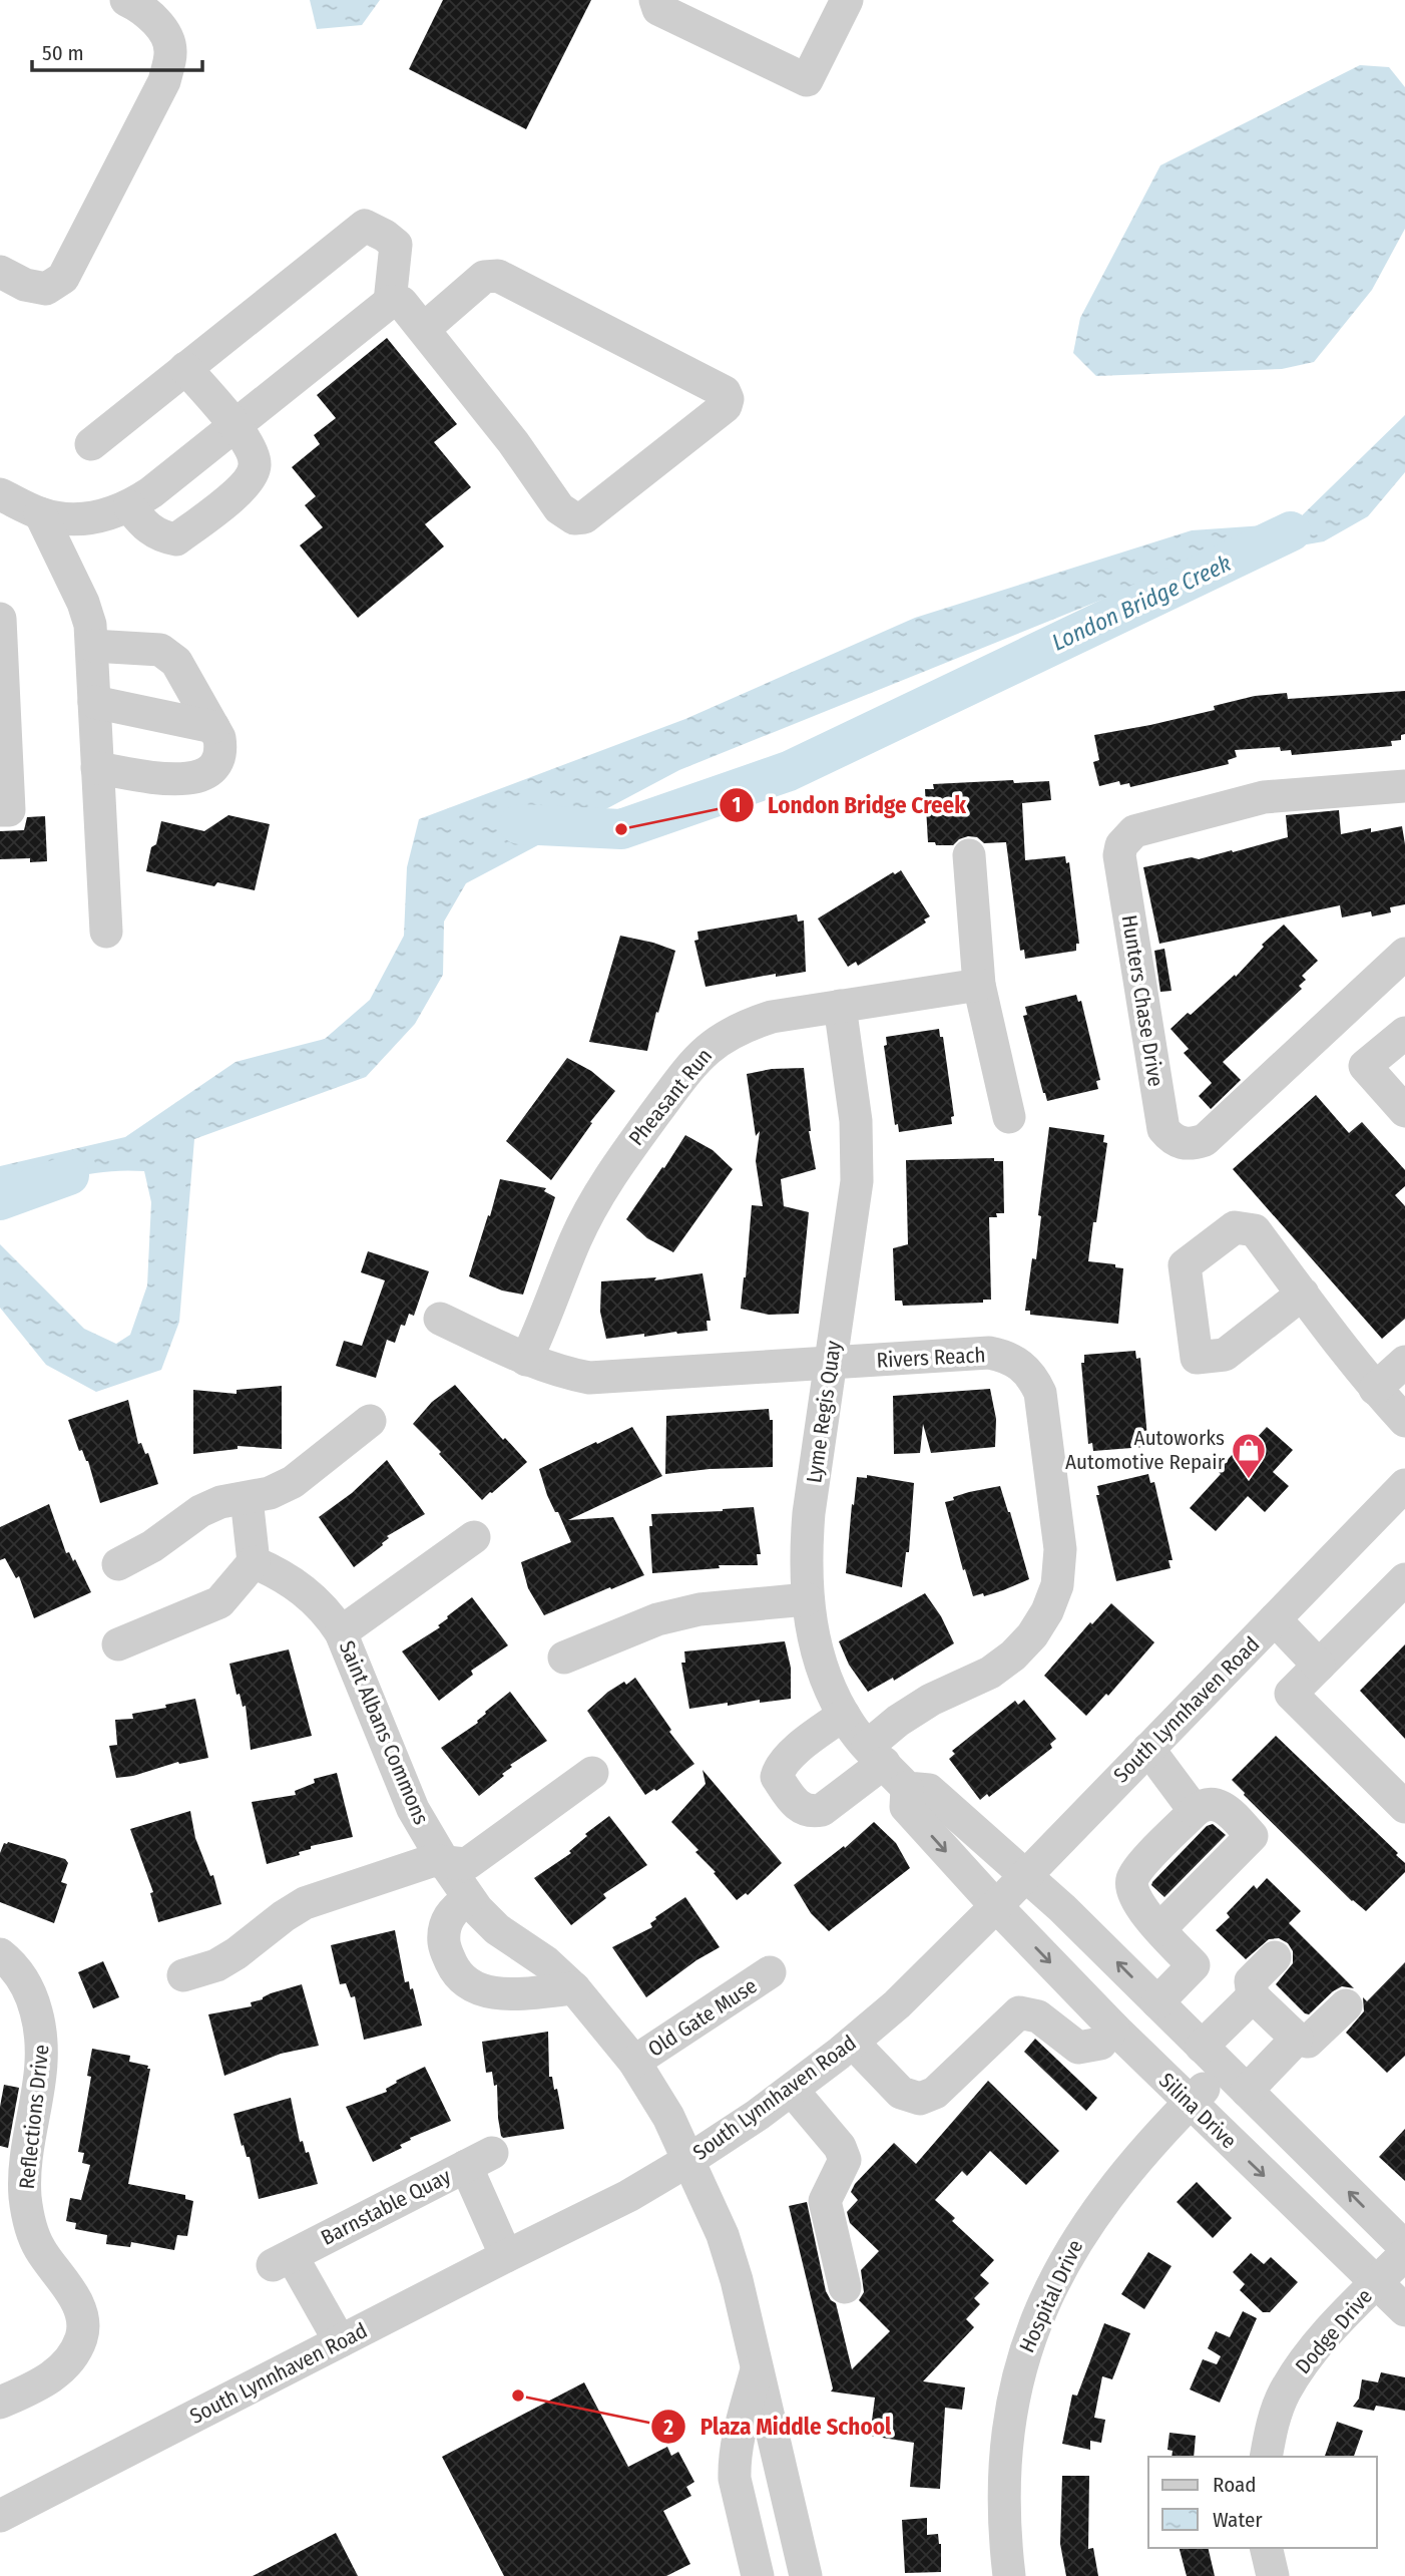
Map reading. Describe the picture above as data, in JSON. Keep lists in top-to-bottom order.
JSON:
{
  "streets": {
    "street": [
      "Hunters Chase Drive",
      "Pheasant Run",
      "Rivers Reach",
      "Lyme Regis Quay",
      "South Lynnhaven Road",
      "Saint Albans Commons",
      "Old Gate Muse",
      "Silina Drive",
      "Reflections Drive",
      "Barnstable Quay",
      "Hospital Drive",
      "Dodge Drive"
    ]
  },
  "crossings": [
    ["Pheasant Run", "Rivers Reach"],
    ["Pheasant Run", "Lyme Regis Quay"],
    ["Rivers Reach", "Lyme Regis Quay"],
    ["Lyme Regis Quay", "South Lynnhaven Road"],
    ["Lyme Regis Quay", "Silina Drive"],
    ["South Lynnhaven Road", "Saint Albans Commons"],
    ["South Lynnhaven Road", "Silina Drive"],
    ["South Lynnhaven Road", "Barnstable Quay"],
    ["Saint Albans Commons", "Old Gate Muse"],
    ["Silina Drive", "Hospital Drive"],
    ["Silina Drive", "Dodge Drive"]
  ],
  "water": ["London Bridge Creek"],
  "places": {
    "other": ["London Bridge Creek", "Plaza Middle School"],
    "shop": ["Autoworks Automotive Repair"]
  },
  "legend": ["Road", "Water"],
  "scale_bar": "50 m"
}
